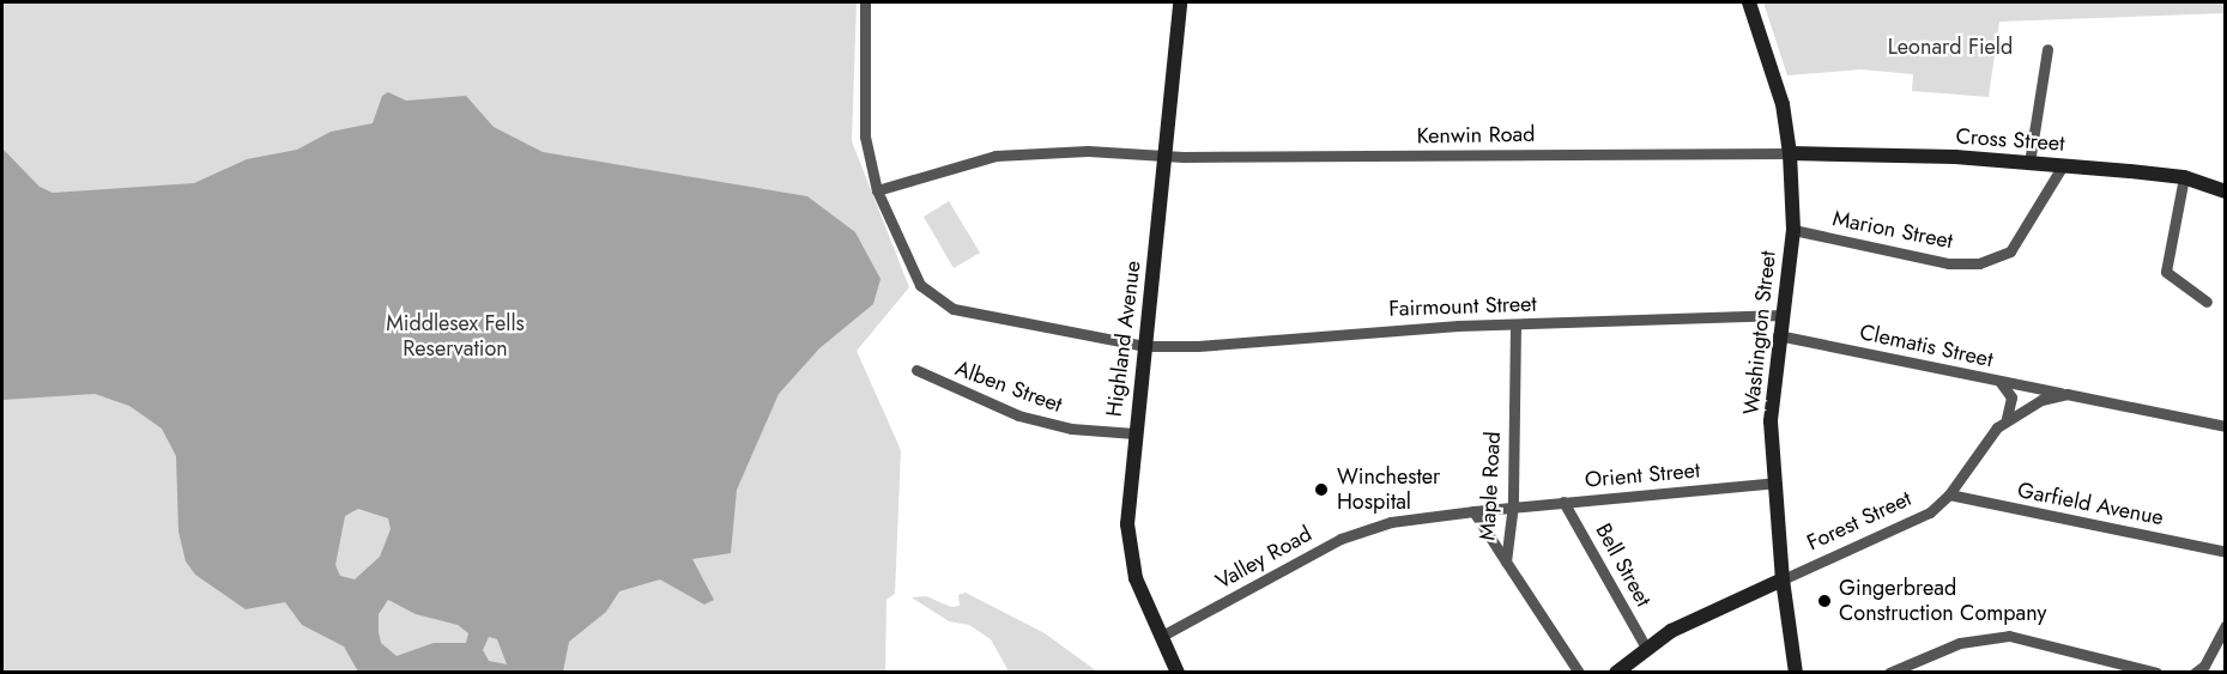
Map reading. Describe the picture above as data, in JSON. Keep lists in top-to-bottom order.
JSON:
{
  "streets": {
    "main road": [
      "Cross Street",
      "Washington Street",
      "Highland Avenue",
      "Forest Street"
    ],
    "street": [
      "Kenwin Road",
      "Marion Street",
      "Fairmount Street",
      "Clematis Street",
      "Alben Street",
      "Orient Street",
      "Maple Road",
      "Garfield Avenue",
      "Valley Road",
      "Bell Street"
    ]
  },
  "crossings": [
    ["Kenwin Road", "Cross Street"],
    ["Kenwin Road", "Fairmount Street"],
    ["Kenwin Road", "Washington Street"],
    ["Kenwin Road", "Highland Avenue"],
    ["Cross Street", "Marion Street"],
    ["Cross Street", "Washington Street"],
    ["Marion Street", "Washington Street"],
    ["Fairmount Street", "Washington Street"],
    ["Fairmount Street", "Highland Avenue"],
    ["Fairmount Street", "Maple Road"],
    ["Washington Street", "Clematis Street"],
    ["Washington Street", "Orient Street"],
    ["Washington Street", "Forest Street"],
    ["Highland Avenue", "Alben Street"],
    ["Highland Avenue", "Valley Road"],
    ["Clematis Street", "Forest Street"],
    ["Orient Street", "Maple Road"],
    ["Orient Street", "Valley Road"],
    ["Orient Street", "Bell Street"],
    ["Maple Road", "Valley Road"],
    ["Garfield Avenue", "Forest Street"],
    ["Forest Street", "Bell Street"]
  ],
  "parks": ["Leonard Field", "Middlesex Fells Reservation"],
  "places": ["Winchester Hospital", "Gingerbread Construction Company"]
}
